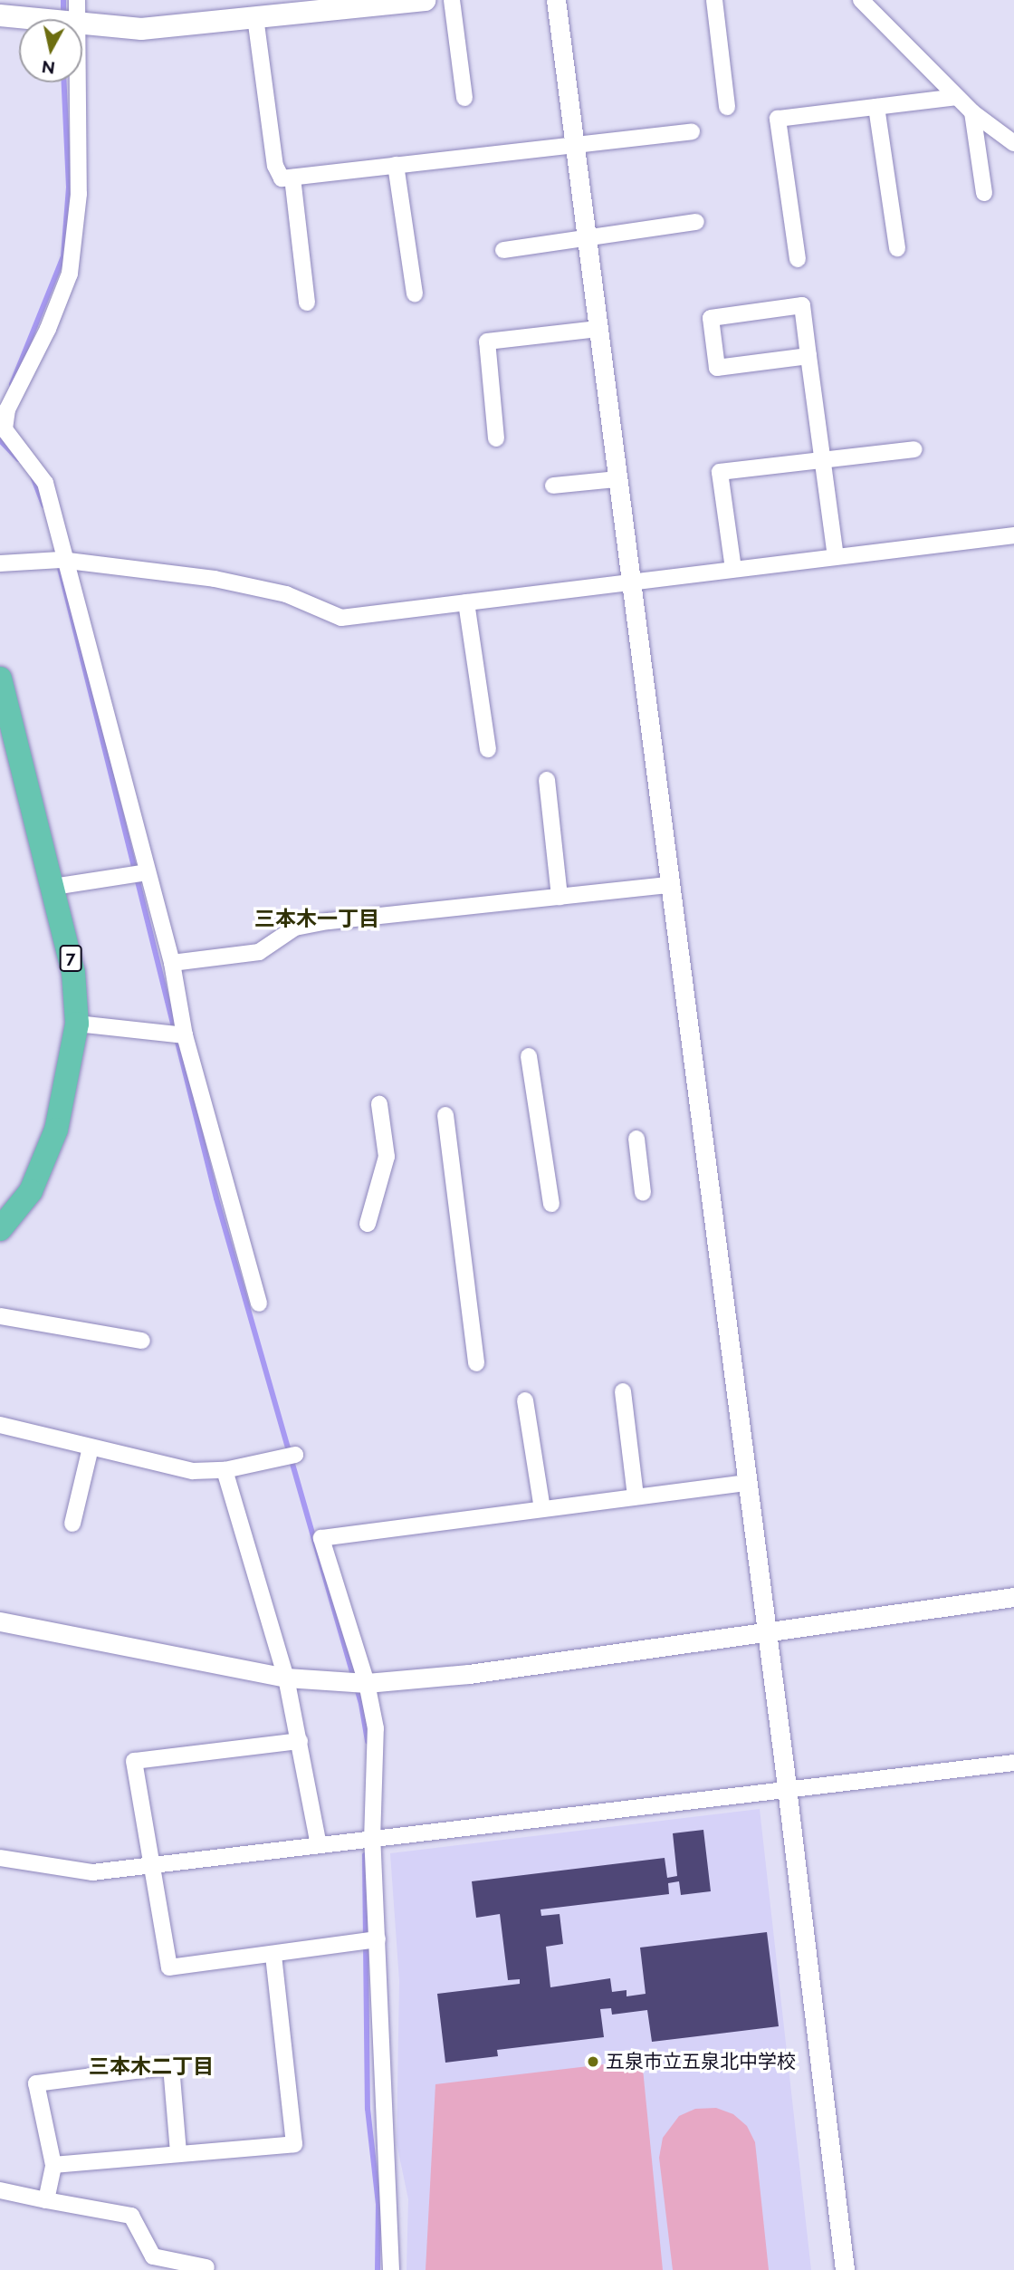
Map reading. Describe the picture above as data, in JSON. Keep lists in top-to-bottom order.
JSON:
{
  "streets": {
    "main road": ["7"]
  },
  "districts": ["三本木一丁目", "三本木二丁目"],
  "places": ["五泉市立五泉北中学校"],
  "north": "bottom"
}
